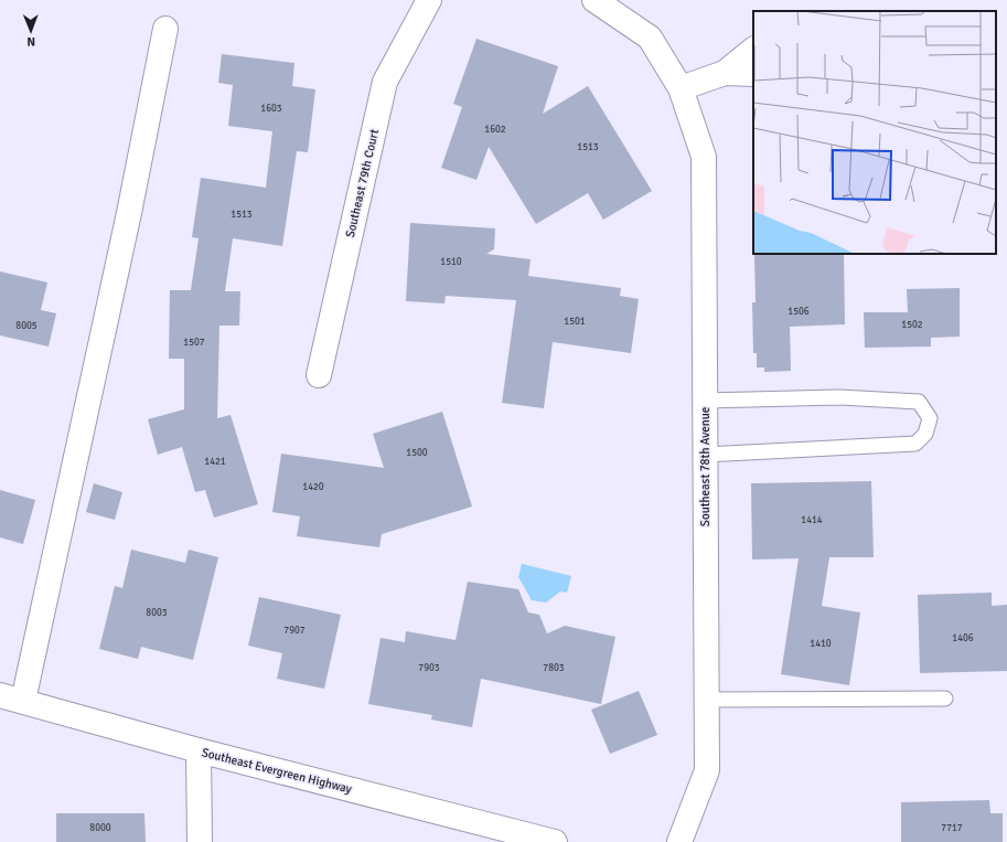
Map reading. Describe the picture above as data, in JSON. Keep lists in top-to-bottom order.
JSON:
{
  "streets": {
    "street": ["Southeast 79th Court", "Southeast 78th Avenue", "Southeast Evergreen Highway"]
  },
  "house_numbers": [
    "1603",
    "1602",
    "1513",
    "1513",
    "1510",
    "1506",
    "1501",
    "1502",
    "8005",
    "1507",
    "1500",
    "1421",
    "1420",
    "1414",
    "8003",
    "7907",
    "1406",
    "1410",
    "7903",
    "7803",
    "8000",
    "7717"
  ],
  "north": "bottom"
}
